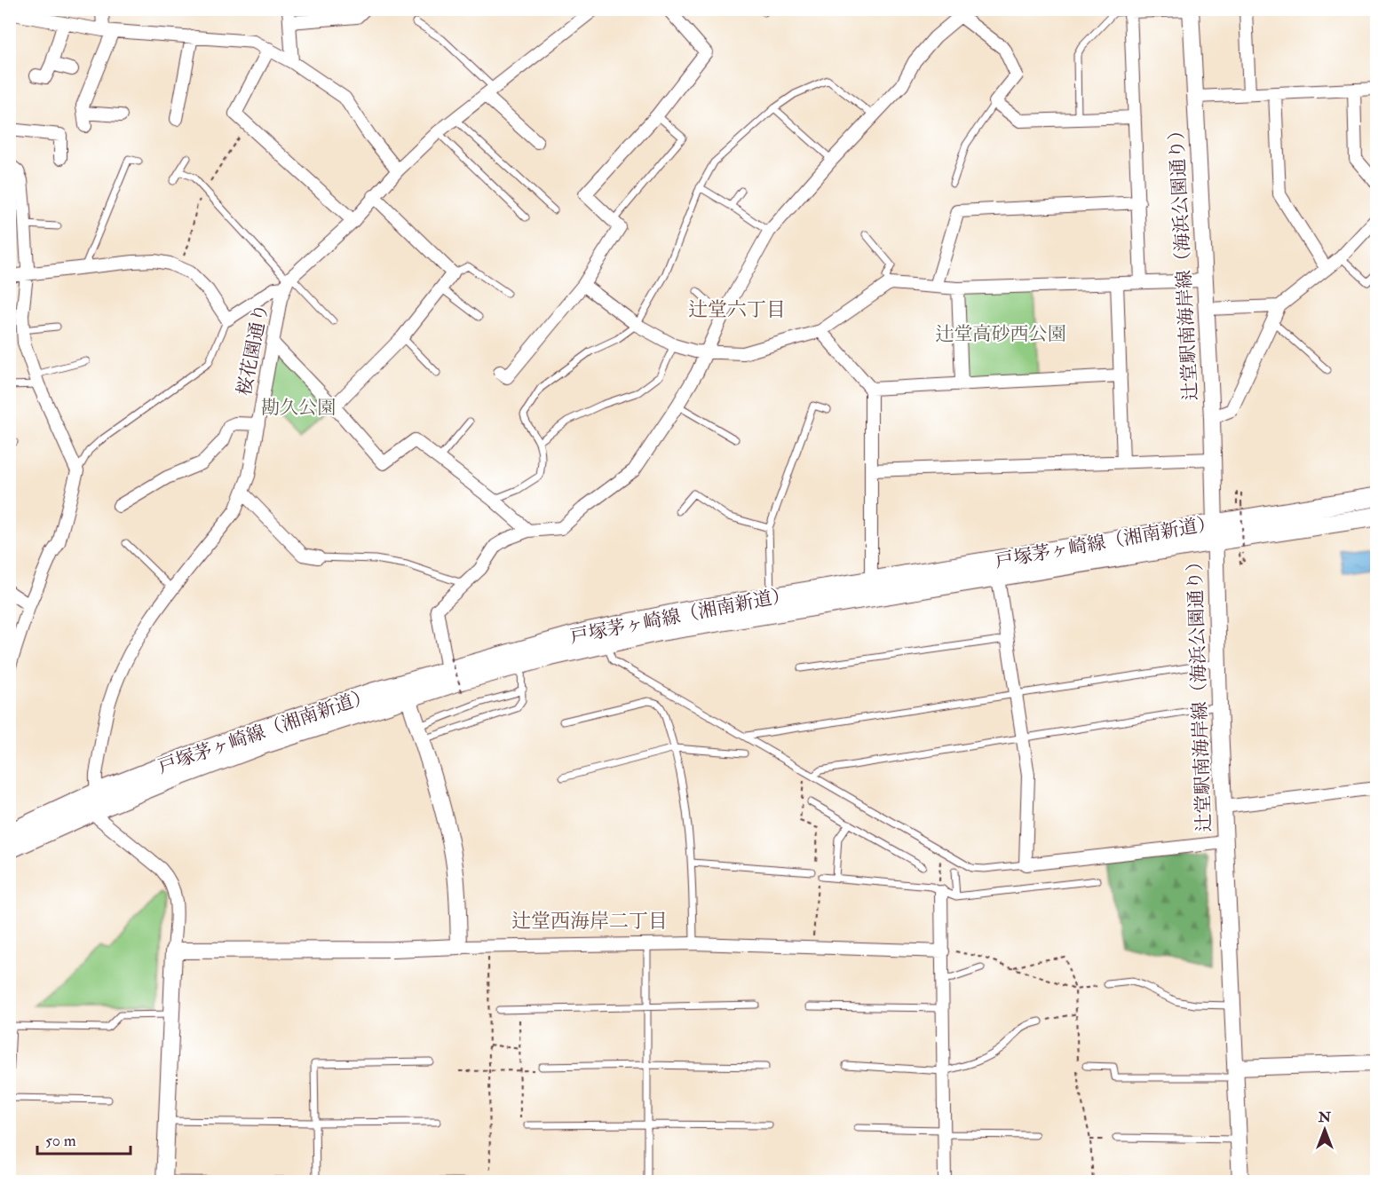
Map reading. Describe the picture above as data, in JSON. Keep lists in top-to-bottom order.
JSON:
{
  "streets": {
    "main road": ["戸塚茅ヶ崎線（湘南新道）"],
    "street": ["辻堂駅南海岸線（海浜公園通り）", "桜花園通り"]
  },
  "crossings": [
    ["辻堂駅南海岸線（海浜公園通り）", "戸塚茅ヶ崎線（湘南新道）"],
    ["桜花園通り", "戸塚茅ヶ崎線（湘南新道）"]
  ],
  "districts": ["辻堂六丁目", "辻堂西海岸二丁目"],
  "parks": ["辻堂高砂西公園", "勘久公園"],
  "scale_bar": "50 m",
  "north": "top"
}
